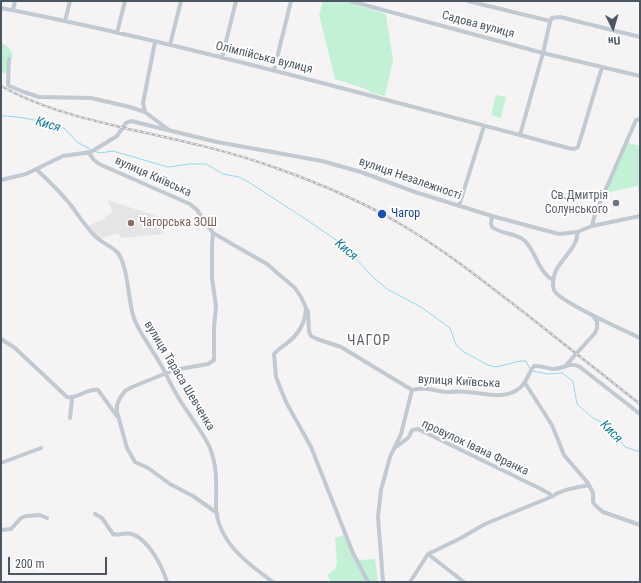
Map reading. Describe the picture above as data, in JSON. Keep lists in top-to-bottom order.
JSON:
{
  "streets": {
    "street": [
      "Садова вулиця",
      "Олімпійська вулиця",
      "вулиця Київська",
      "вулиця Незалежності",
      "вулиця Тараса Шевченка",
      "провулок Івана Франка"
    ]
  },
  "crossings": [
    ["Садова вулиця", "Олімпійська вулиця"],
    ["вулиця Київська", "вулиця Незалежності"]
  ],
  "districts": ["ЧАГОР"],
  "water": ["Кися"],
  "places": ["Св.Дмитрія Солунського", "Чагор", "Чагорська ЗОШ"],
  "scale_bar": "200 m",
  "north": "bottom"
}
